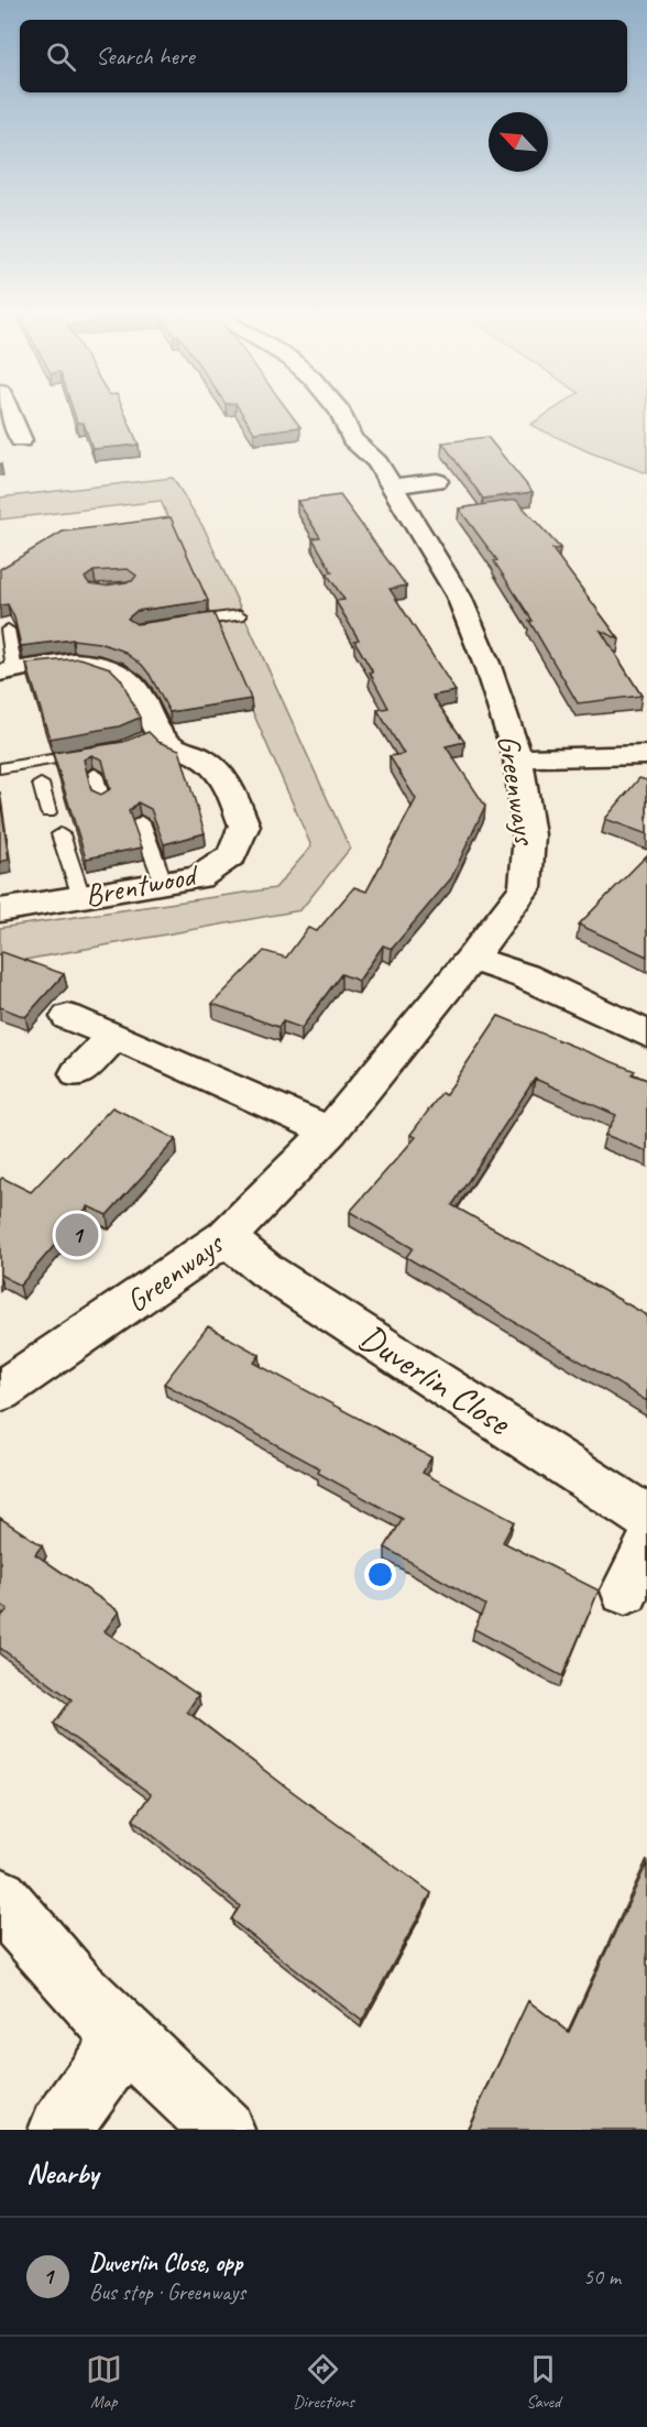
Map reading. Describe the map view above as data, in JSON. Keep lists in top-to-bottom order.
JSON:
{
  "streets": {
    "street": ["Greenways", "Brentwood", "Duverlin Close"]
  },
  "crossings": [
    ["Greenways", "Duverlin Close"]
  ],
  "north": "top left",
  "page": {
    "search": "Search here",
    "pins": "1",
    "heading": "Nearby",
    "list": [
      {
        "mark": "1",
        "name": "Duverlin Close, opp",
        "note": "Bus stop · Greenways",
        "value": "50 m"
      }
    ],
    "nav": ["Map", "Directions", "Saved"]
  }
}
